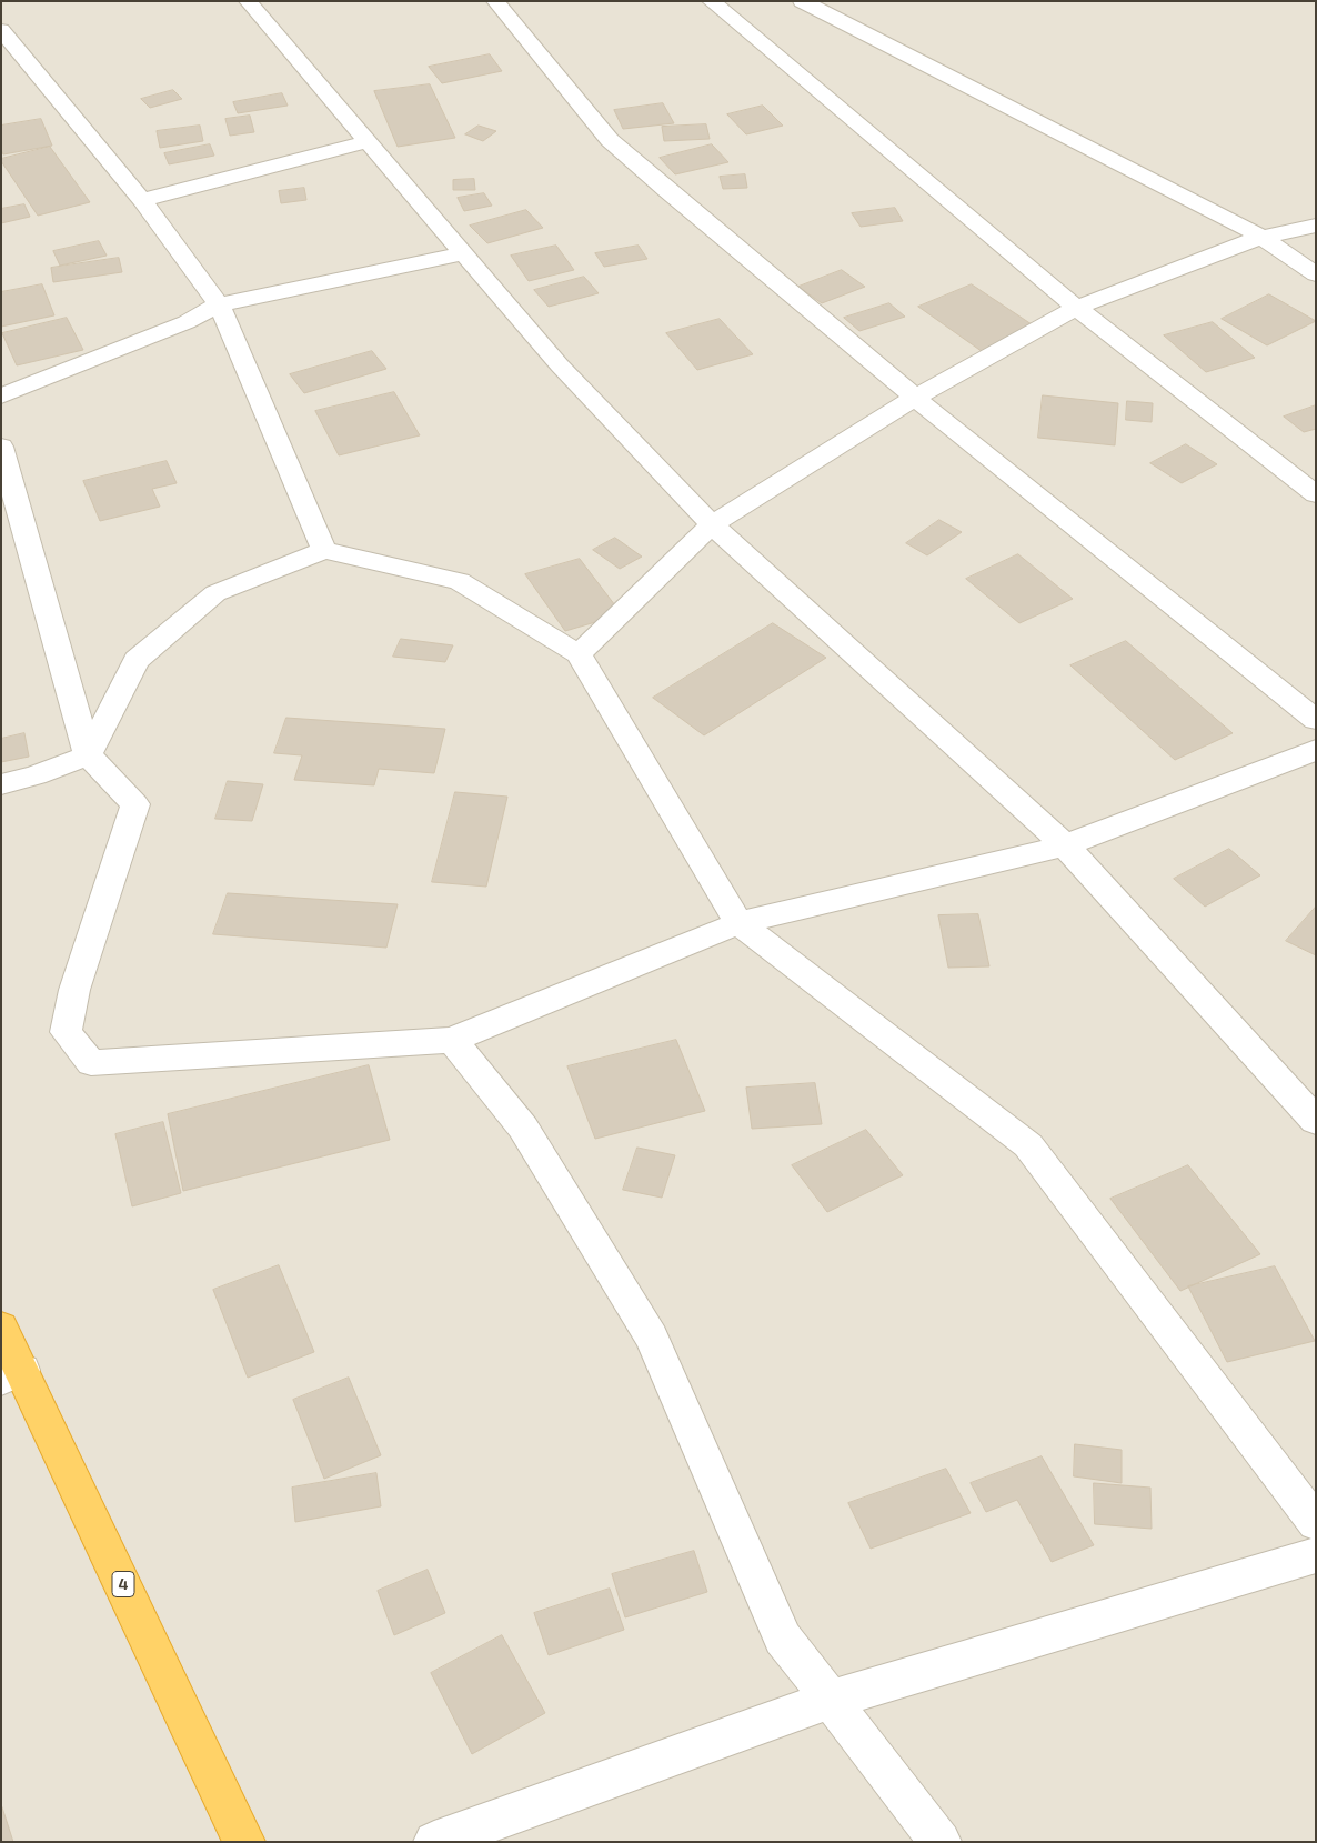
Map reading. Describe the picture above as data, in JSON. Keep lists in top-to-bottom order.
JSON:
{
  "streets": {
    "highway": ["4"]
  }
}
